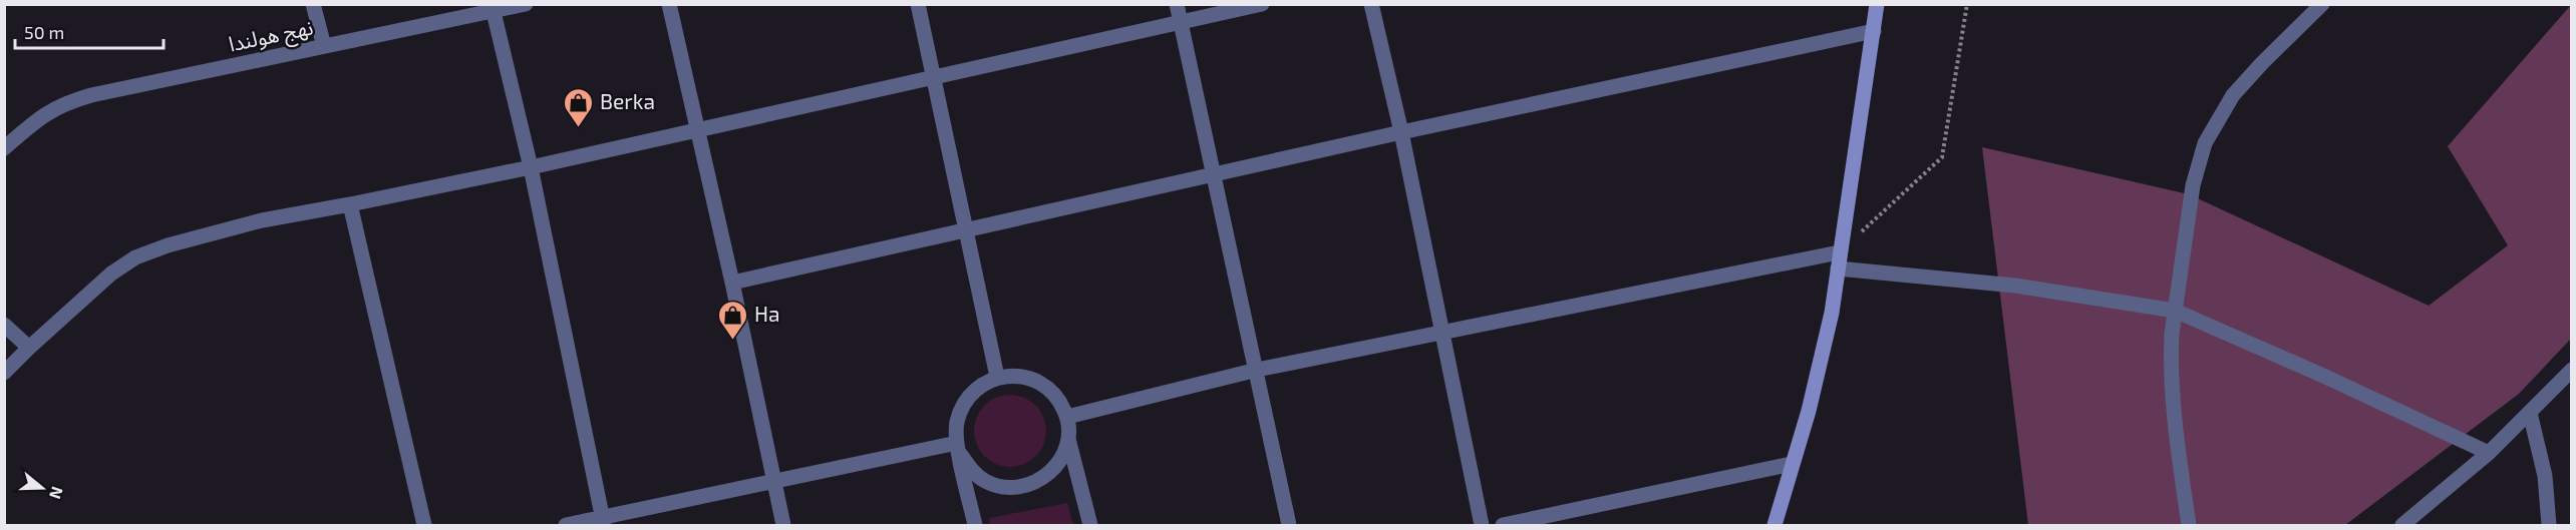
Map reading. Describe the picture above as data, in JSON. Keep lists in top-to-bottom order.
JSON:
{
  "streets": {
    "street": ["نهج هولندا"]
  },
  "places": {
    "shop": ["Berka", "Ha"]
  },
  "scale_bar": "50 m",
  "north": "right"
}
